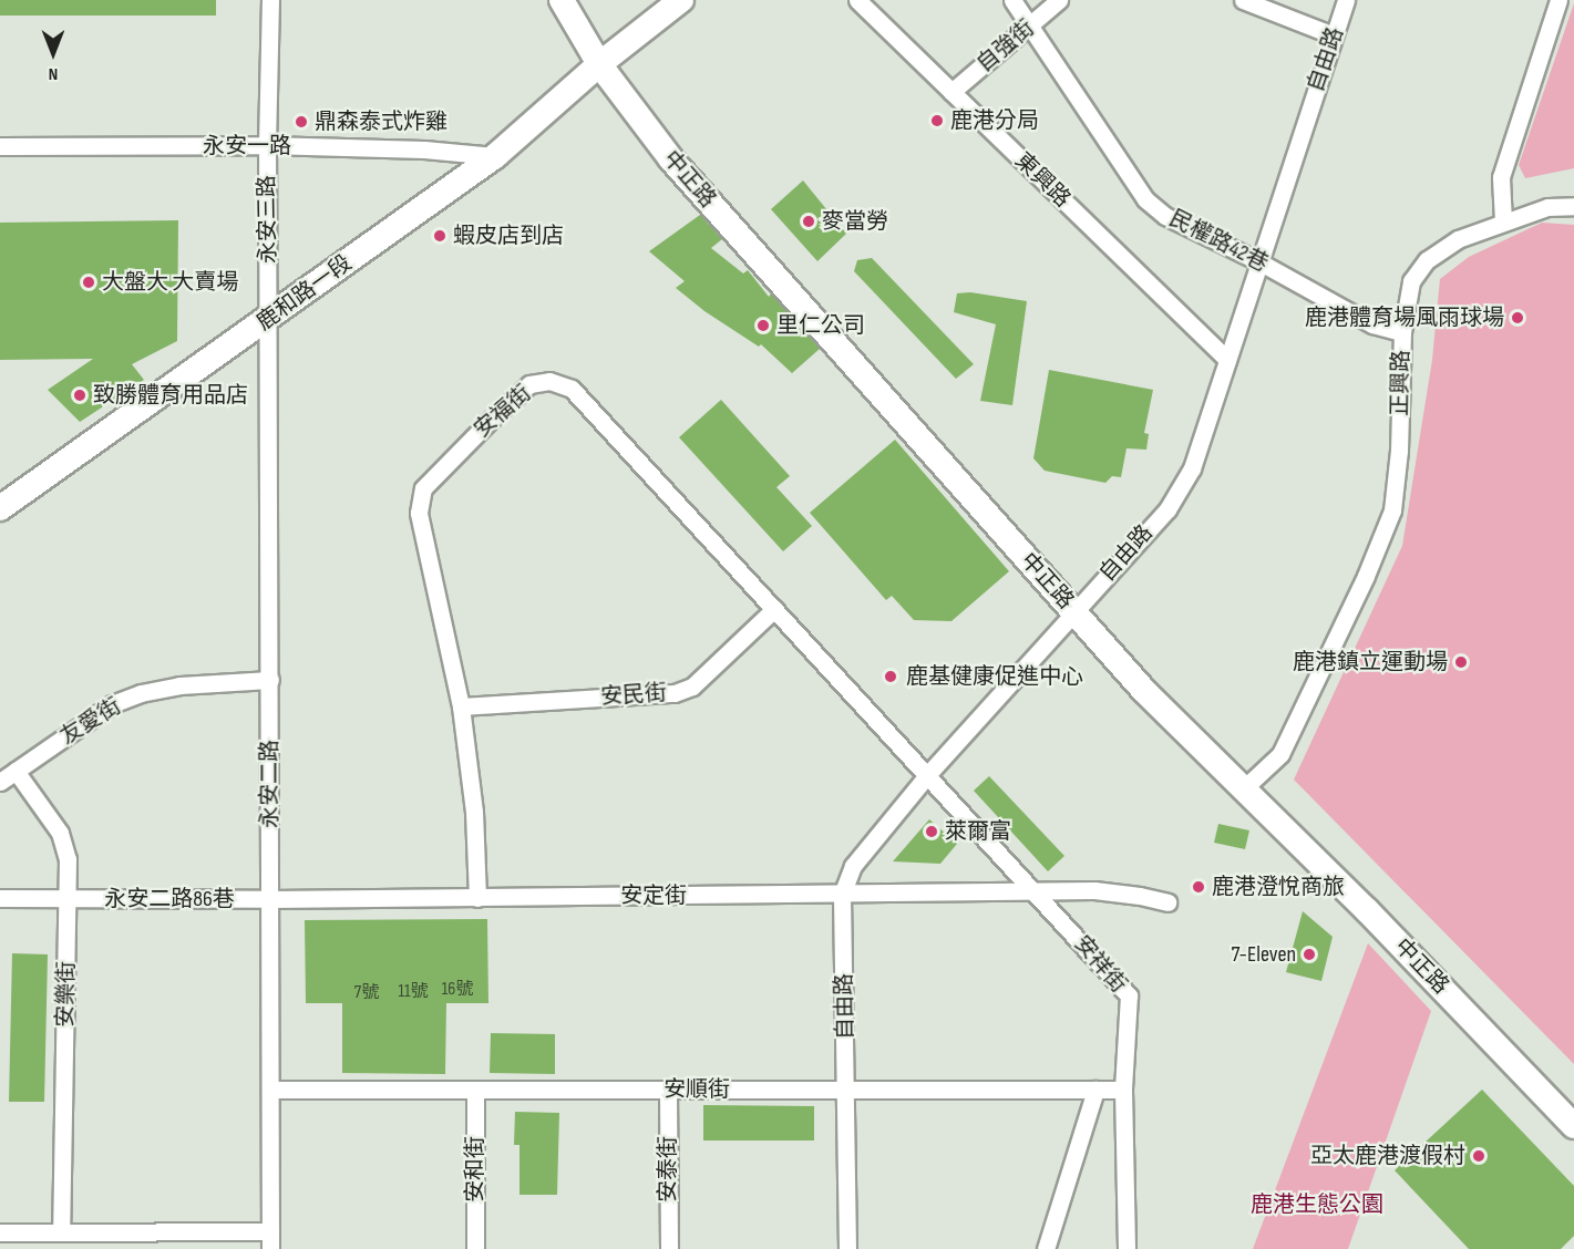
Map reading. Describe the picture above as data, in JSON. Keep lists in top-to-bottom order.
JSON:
{
  "streets": {
    "main road": ["中正路", "鹿和路一段"],
    "street": [
      "自強街",
      "自由路",
      "永安一路",
      "東興路",
      "永安三路",
      "民權路42巷",
      "正興路",
      "安福街",
      "安民街",
      "友愛街",
      "永安二路",
      "安定街",
      "永安二路86巷",
      "安祥街",
      "安樂街",
      "安順街",
      "安和街",
      "安泰街"
    ]
  },
  "crossings": [
    ["自強街", "東興路"],
    ["自強街", "民權路42巷"],
    ["自由路", "中正路"],
    ["自由路", "東興路"],
    ["自由路", "民權路42巷"],
    ["自由路", "安福街"],
    ["自由路", "安定街"],
    ["自由路", "安祥街"],
    ["自由路", "安順街"],
    ["永安一路", "永安三路"],
    ["永安一路", "鹿和路一段"],
    ["中正路", "鹿和路一段"],
    ["中正路", "正興路"],
    ["永安三路", "鹿和路一段"],
    ["永安三路", "永安二路"],
    ["民權路42巷", "正興路"],
    ["鹿和路一段", "永安二路"],
    ["安福街", "安民街"],
    ["安福街", "安定街"],
    ["安福街", "安祥街"],
    ["友愛街", "永安二路"],
    ["友愛街", "安樂街"],
    ["永安二路", "安定街"],
    ["永安二路", "永安二路86巷"],
    ["永安二路", "安順街"],
    ["安定街", "永安二路86巷"],
    ["安定街", "安祥街"],
    ["永安二路86巷", "安樂街"],
    ["安祥街", "安順街"],
    ["安順街", "安和街"],
    ["安順街", "安泰街"]
  ],
  "parks": ["鹿港生態公園"],
  "places": [
    "鹿港分局",
    "鼎森泰式炸雞",
    "麥當勞",
    "蝦皮店到店",
    "大盤大 大賣場",
    "鹿港體育場風雨球場",
    "里仁公司",
    "致勝體育用品店",
    "鹿港鎮立運動場",
    "鹿基健康促進中心",
    "萊爾富",
    "鹿港澄悅商旅",
    "7-Eleven",
    "亞太鹿港渡假村"
  ],
  "house_numbers": ["16號", "11號", "7號"],
  "north": "bottom"
}
